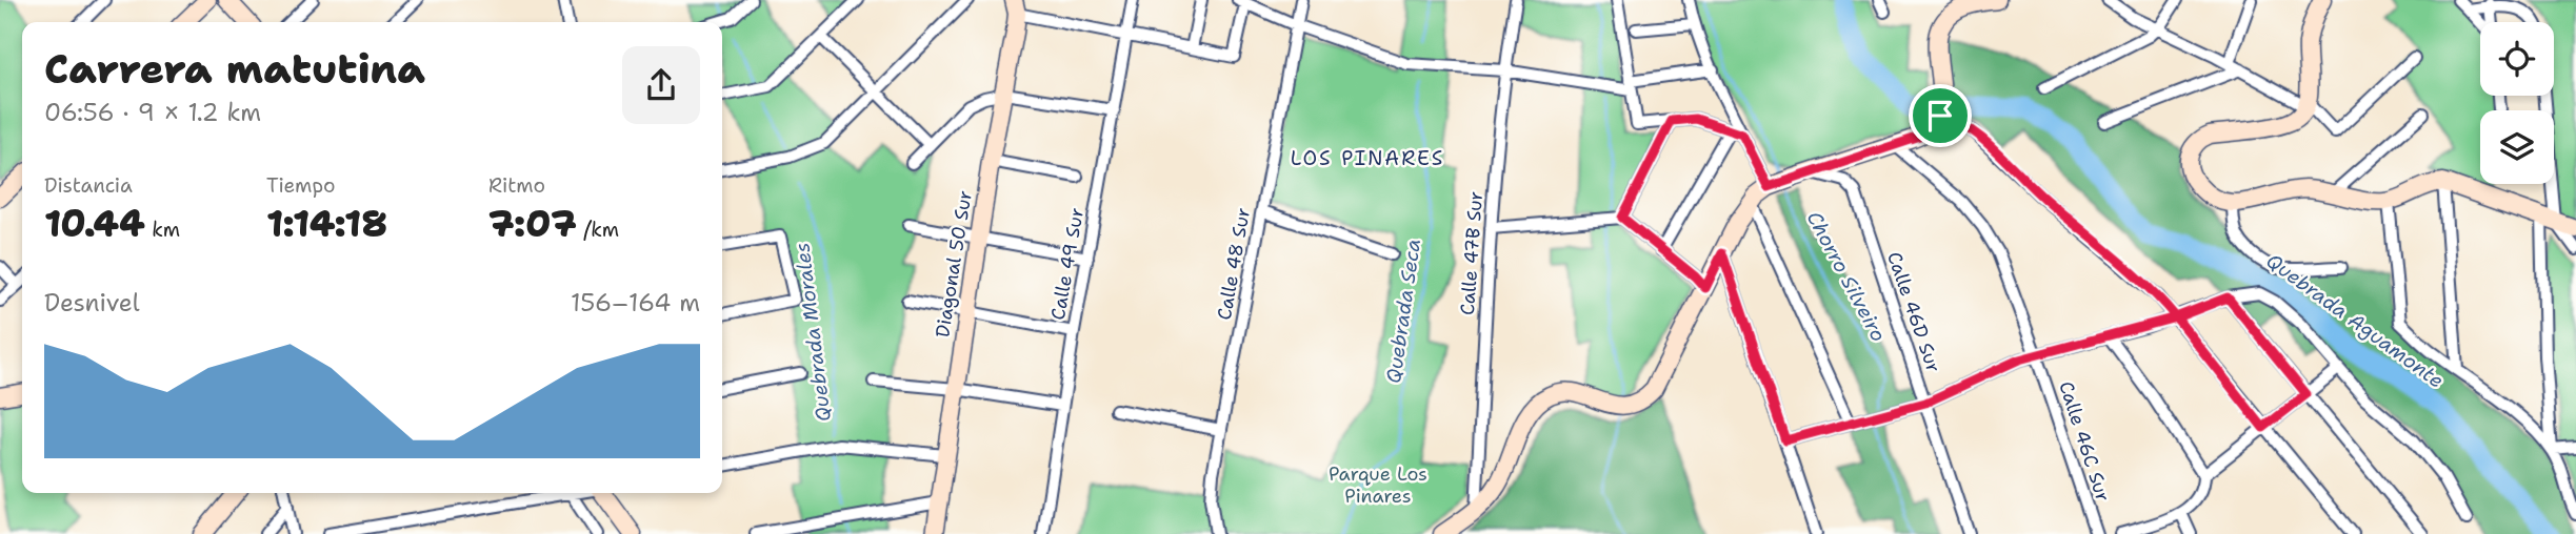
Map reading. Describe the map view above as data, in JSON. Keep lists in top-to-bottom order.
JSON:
{
  "streets": {
    "street": [
      "Calle 47B Sur",
      "Diagonal 50 Sur",
      "Calle 49 Sur",
      "Calle 48 Sur",
      "Calle 46D Sur",
      "Calle 46C Sur"
    ]
  },
  "districts": ["LOS PINARES"],
  "water": [
    "Chorro Silveiro",
    "Quebrada Seca",
    "Quebrada Aguamonte",
    "Quebrada Morales"
  ],
  "parks": ["Parque Los Pinares"],
  "page": {
    "heading": ["Carrera matutina", "06:56 · 9 × 1.2 km"],
    "stats": [
      ["Distancia", "10.44 km"],
      ["Tiempo", "1:14:18"],
      ["Ritmo", "7:07 /km"]
    ],
    "chart": ["Desnivel", "156–164 m"]
  }
}
